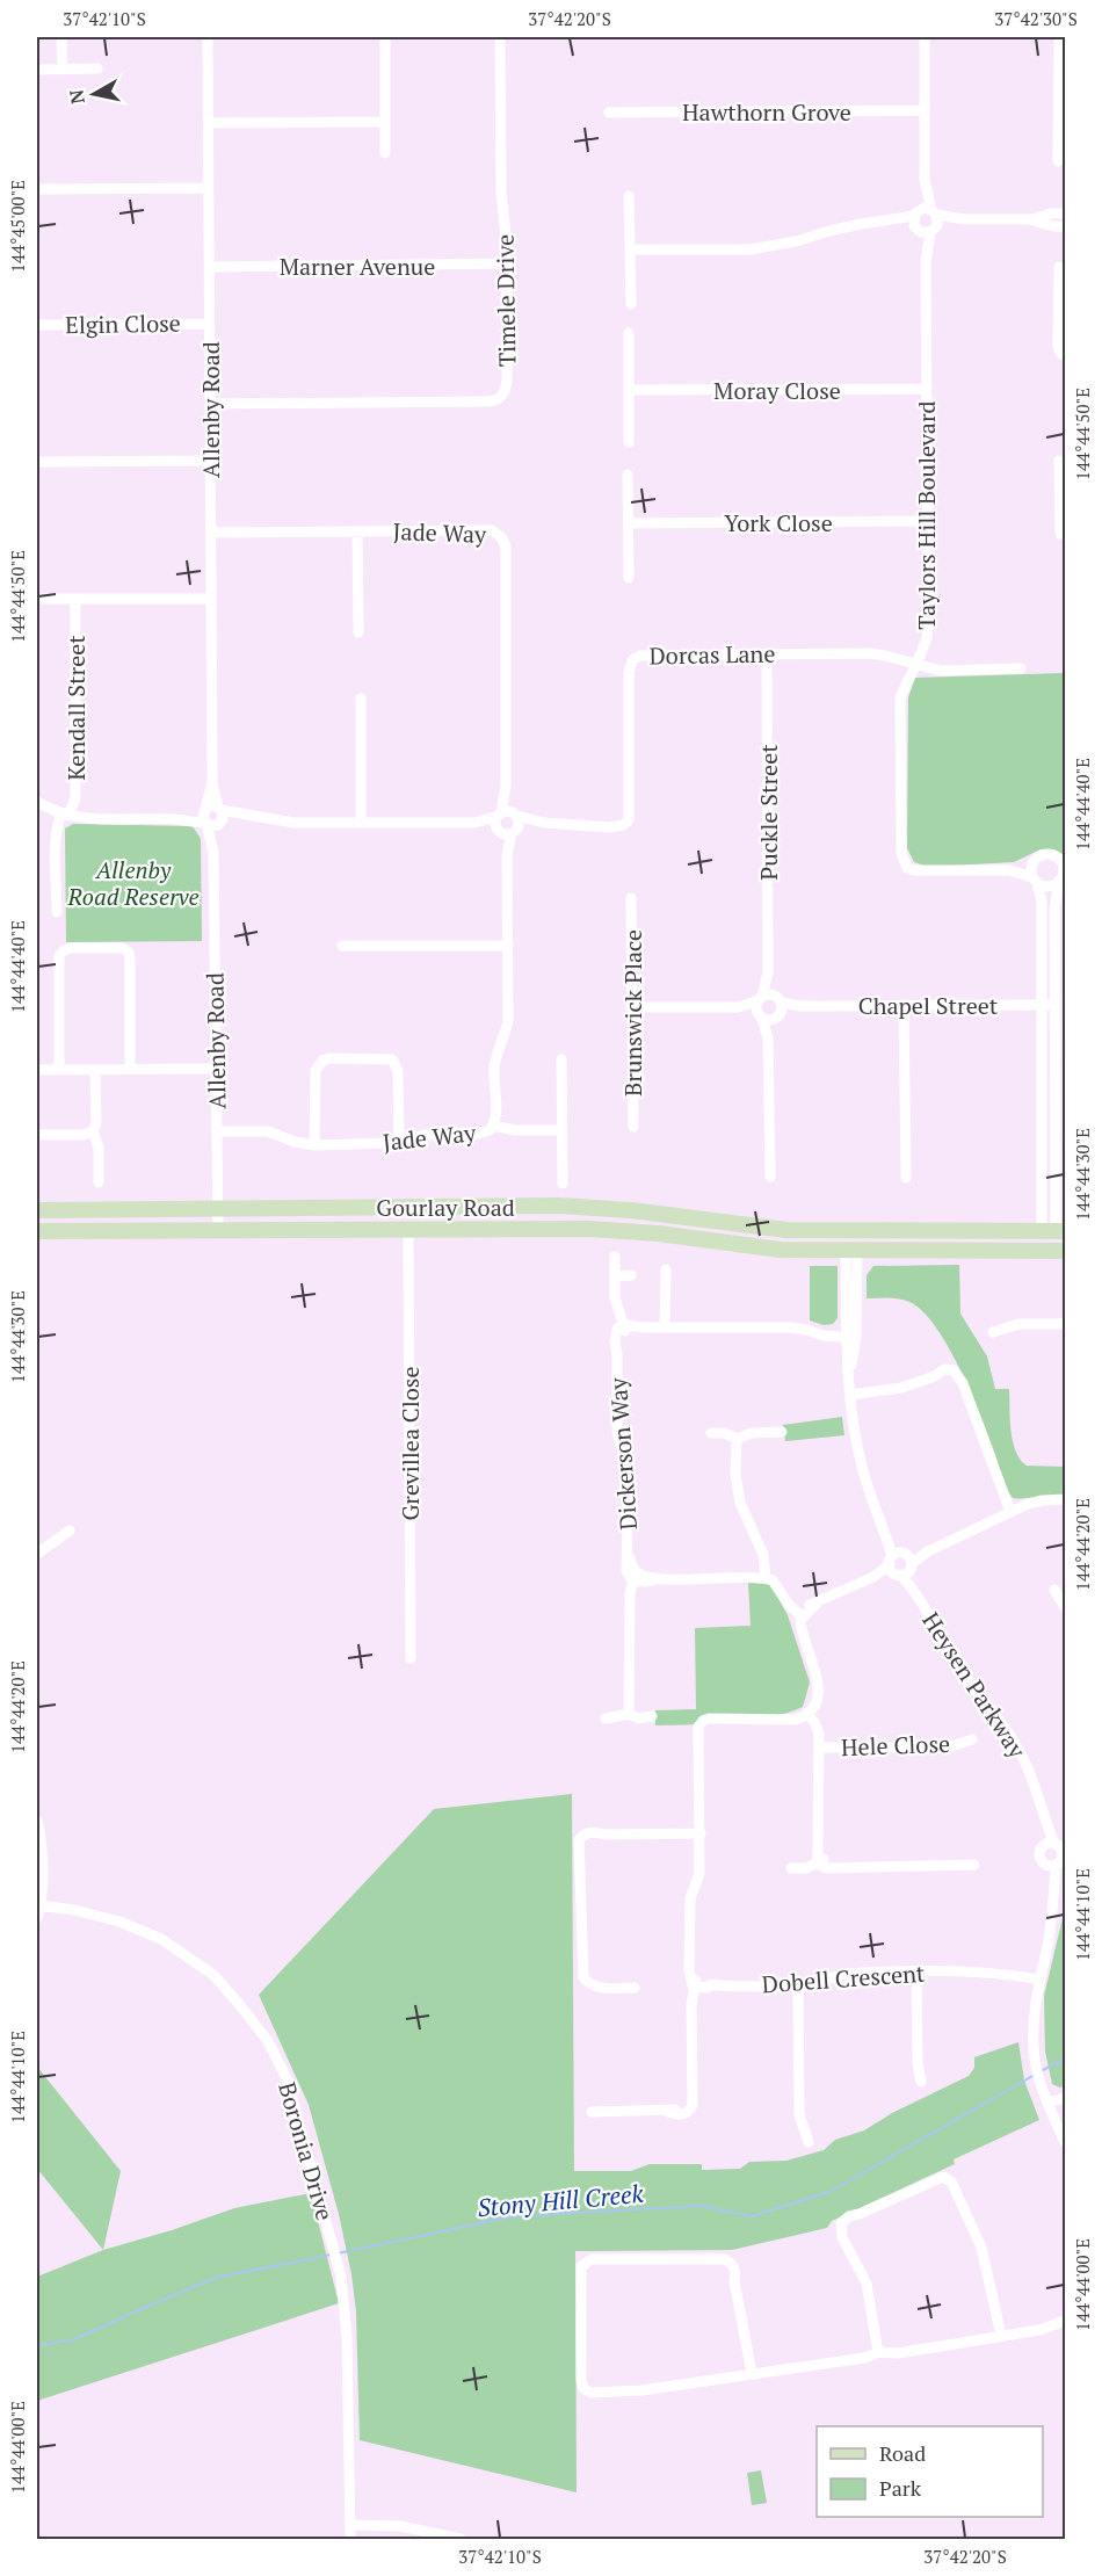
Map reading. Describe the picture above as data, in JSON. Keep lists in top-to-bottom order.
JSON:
{
  "streets": {
    "main road": ["Gourlay Road", "Heysen Parkway"],
    "street": [
      "Hawthorn Grove",
      "Marner Avenue",
      "Timele Drive",
      "Elgin Close",
      "Moray Close",
      "Allenby Road",
      "Taylors Hill Boulevard",
      "York Close",
      "Jade Way",
      "Dorcas Lane",
      "Kendall Street",
      "Puckle Street",
      "Chapel Street",
      "Brunswick Place",
      "Grevillea Close",
      "Dickerson Way",
      "Hele Close",
      "Dobell Crescent",
      "Boronia Drive"
    ]
  },
  "crossings": [
    ["Hawthorn Grove", "Taylors Hill Boulevard"],
    ["Marner Avenue", "Timele Drive"],
    ["Marner Avenue", "Allenby Road"],
    ["Timele Drive", "Allenby Road"],
    ["Elgin Close", "Allenby Road"],
    ["Moray Close", "Taylors Hill Boulevard"],
    ["Allenby Road", "Jade Way"],
    ["Allenby Road", "Gourlay Road"],
    ["Taylors Hill Boulevard", "York Close"],
    ["Taylors Hill Boulevard", "Dorcas Lane"],
    ["Jade Way", "Dorcas Lane"],
    ["Dorcas Lane", "Puckle Street"],
    ["Puckle Street", "Chapel Street"],
    ["Chapel Street", "Brunswick Place"],
    ["Gourlay Road", "Grevillea Close"],
    ["Gourlay Road", "Heysen Parkway"],
    ["Heysen Parkway", "Dobell Crescent"]
  ],
  "water": ["Stony Hill Creek"],
  "parks": ["Allenby Road Reserve"],
  "legend": ["Road", "Park"],
  "north": "left",
  "coordinates": [
    "37°42'10\"S",
    "37°42'20\"S",
    "37°42'30\"S",
    "144°45'00\"E",
    "144°44'50\"E",
    "144°44'40\"E",
    "144°44'30\"E",
    "144°44'20\"E",
    "144°44'10\"E",
    "144°44'00\"E"
  ]
}
